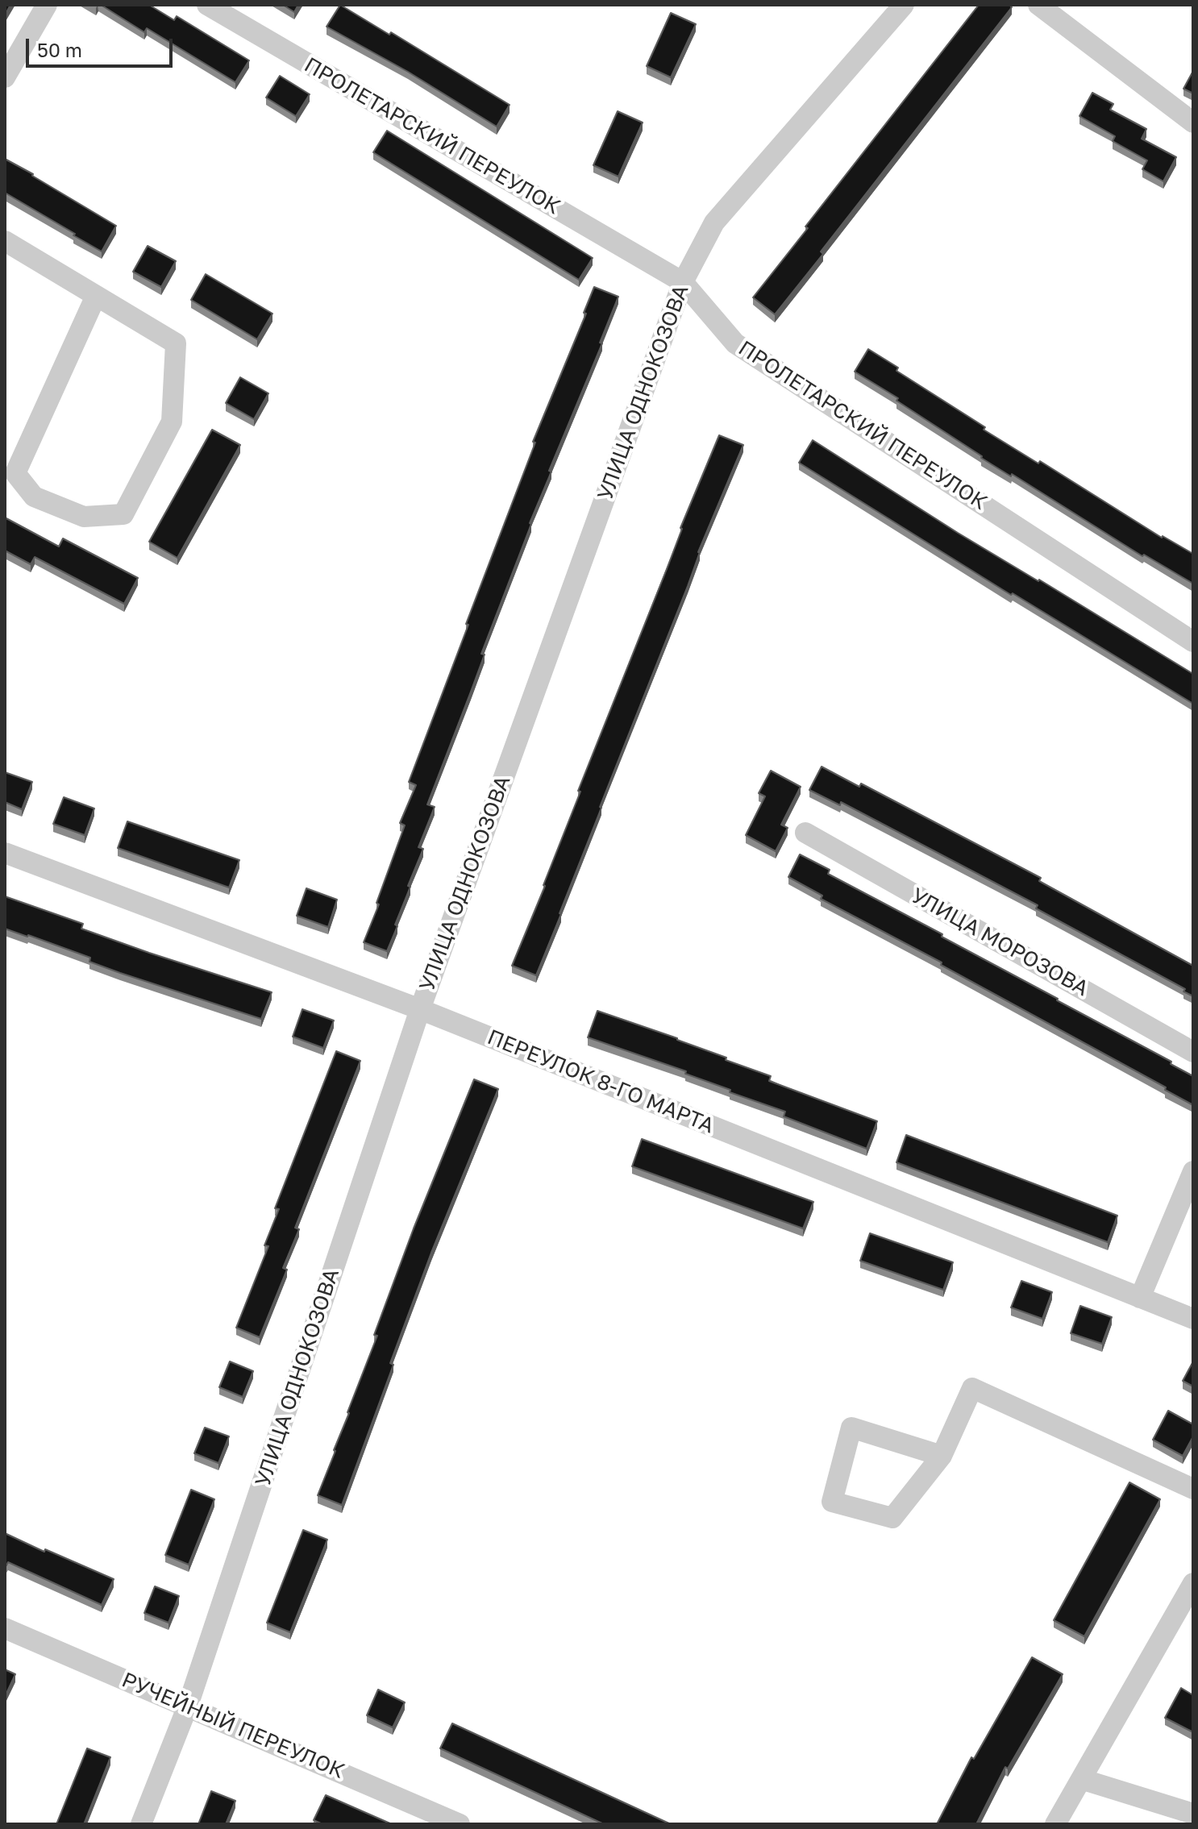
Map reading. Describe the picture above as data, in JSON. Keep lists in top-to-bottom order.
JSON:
{
  "streets": {
    "street": [
      "ПРОЛЕТАРСКИЙ ПЕРЕУЛОК",
      "УЛИЦА ОДНОКОЗОВА",
      "УЛИЦА МОРОЗОВА",
      "ПЕРЕУЛОК 8-ГО МАРТА",
      "РУЧЕЙНЫЙ ПЕРЕУЛОК"
    ]
  },
  "crossings": [
    ["ПРОЛЕТАРСКИЙ ПЕРЕУЛОК", "УЛИЦА ОДНОКОЗОВА"],
    ["УЛИЦА ОДНОКОЗОВА", "ПЕРЕУЛОК 8-ГО МАРТА"],
    ["УЛИЦА ОДНОКОЗОВА", "РУЧЕЙНЫЙ ПЕРЕУЛОК"]
  ],
  "scale_bar": "50 m"
}
